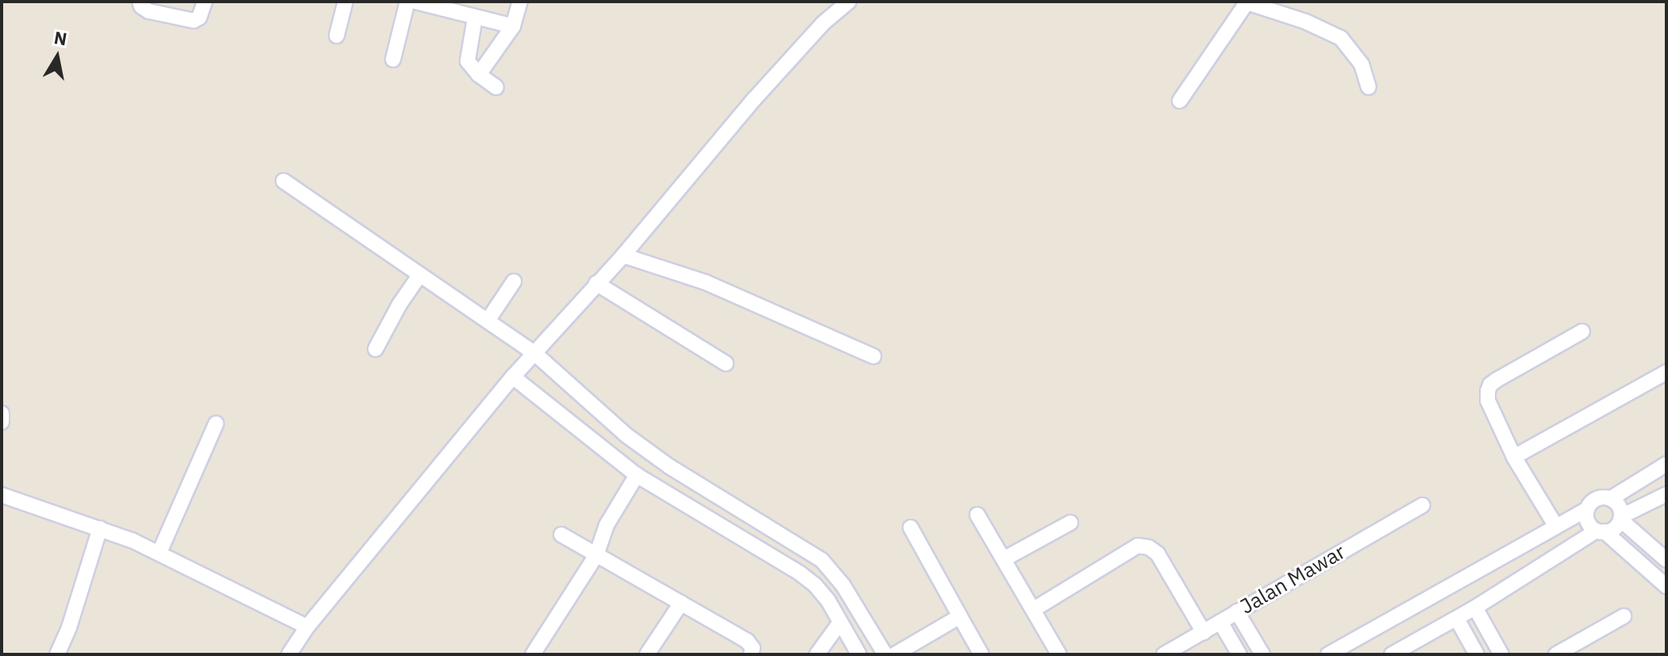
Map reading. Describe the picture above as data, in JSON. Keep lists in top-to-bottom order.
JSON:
{
  "streets": {
    "street": ["Jalan Mawar"]
  },
  "north": "top"
}
